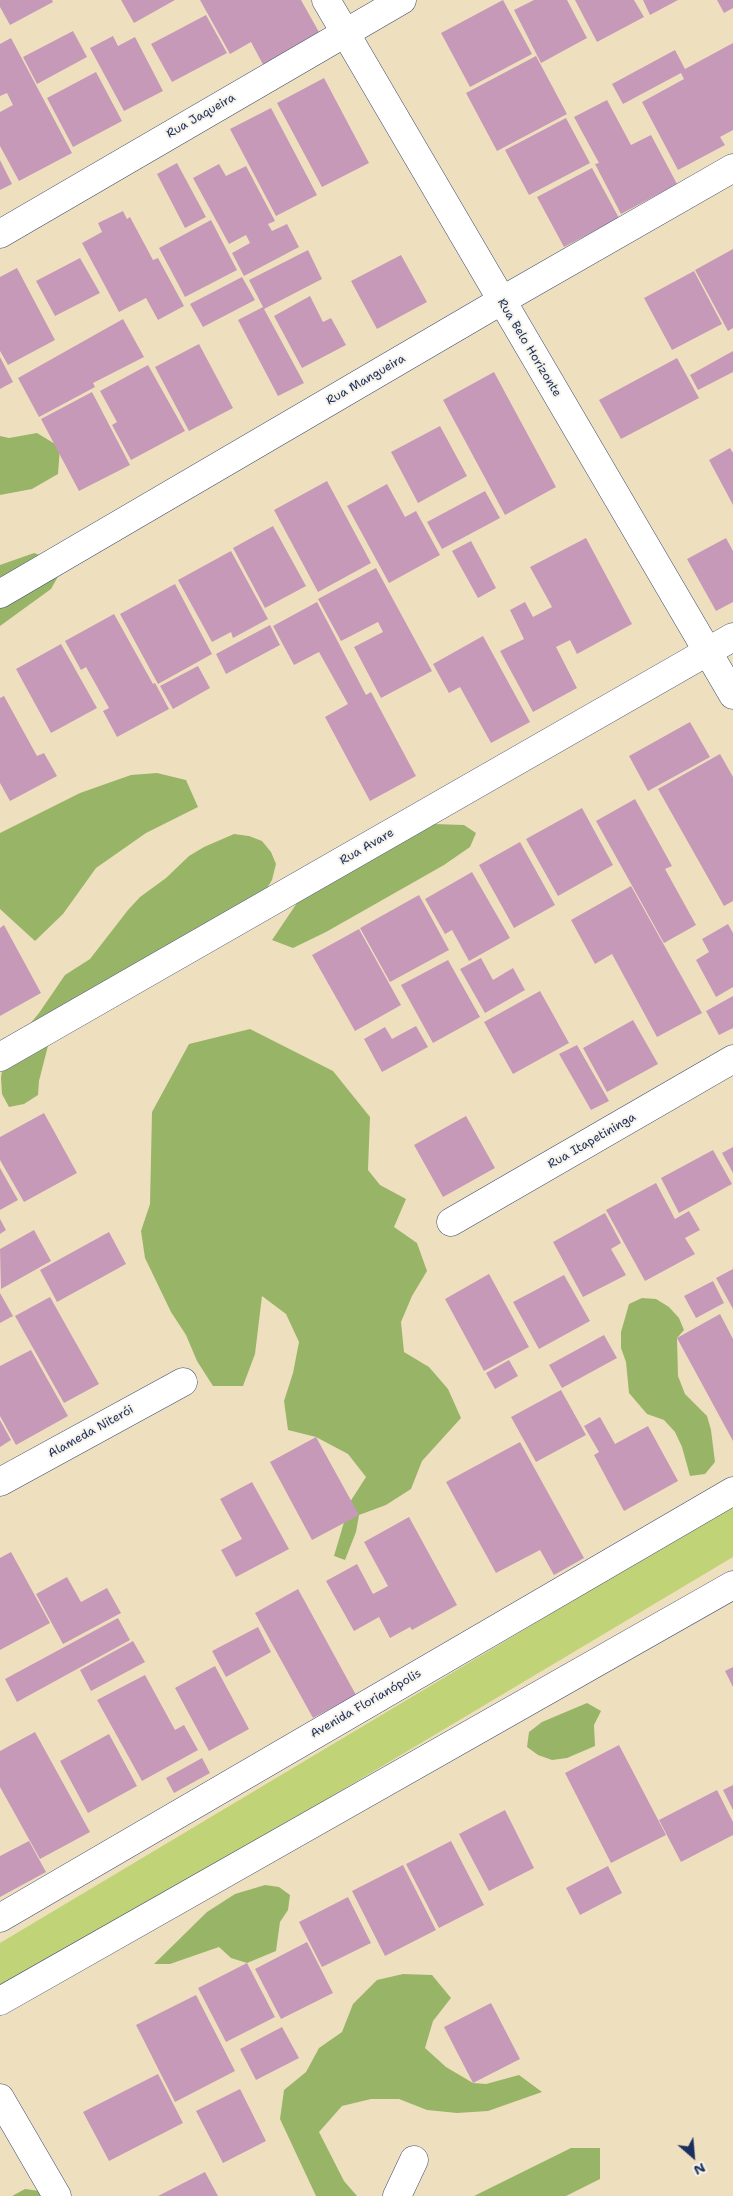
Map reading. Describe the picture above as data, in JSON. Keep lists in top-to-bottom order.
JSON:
{
  "streets": {
    "street": [
      "Rua Jaqueira",
      "Rua Belo Horizonte",
      "Rua Mangueira",
      "Rua Avare",
      "Rua Itapetininga",
      "Alameda Niterói",
      "Avenida Florianópolis"
    ]
  },
  "crossings": [
    ["Rua Jaqueira", "Rua Belo Horizonte"],
    ["Rua Belo Horizonte", "Rua Mangueira"],
    ["Rua Belo Horizonte", "Rua Avare"]
  ],
  "north": "bottom right"
}
